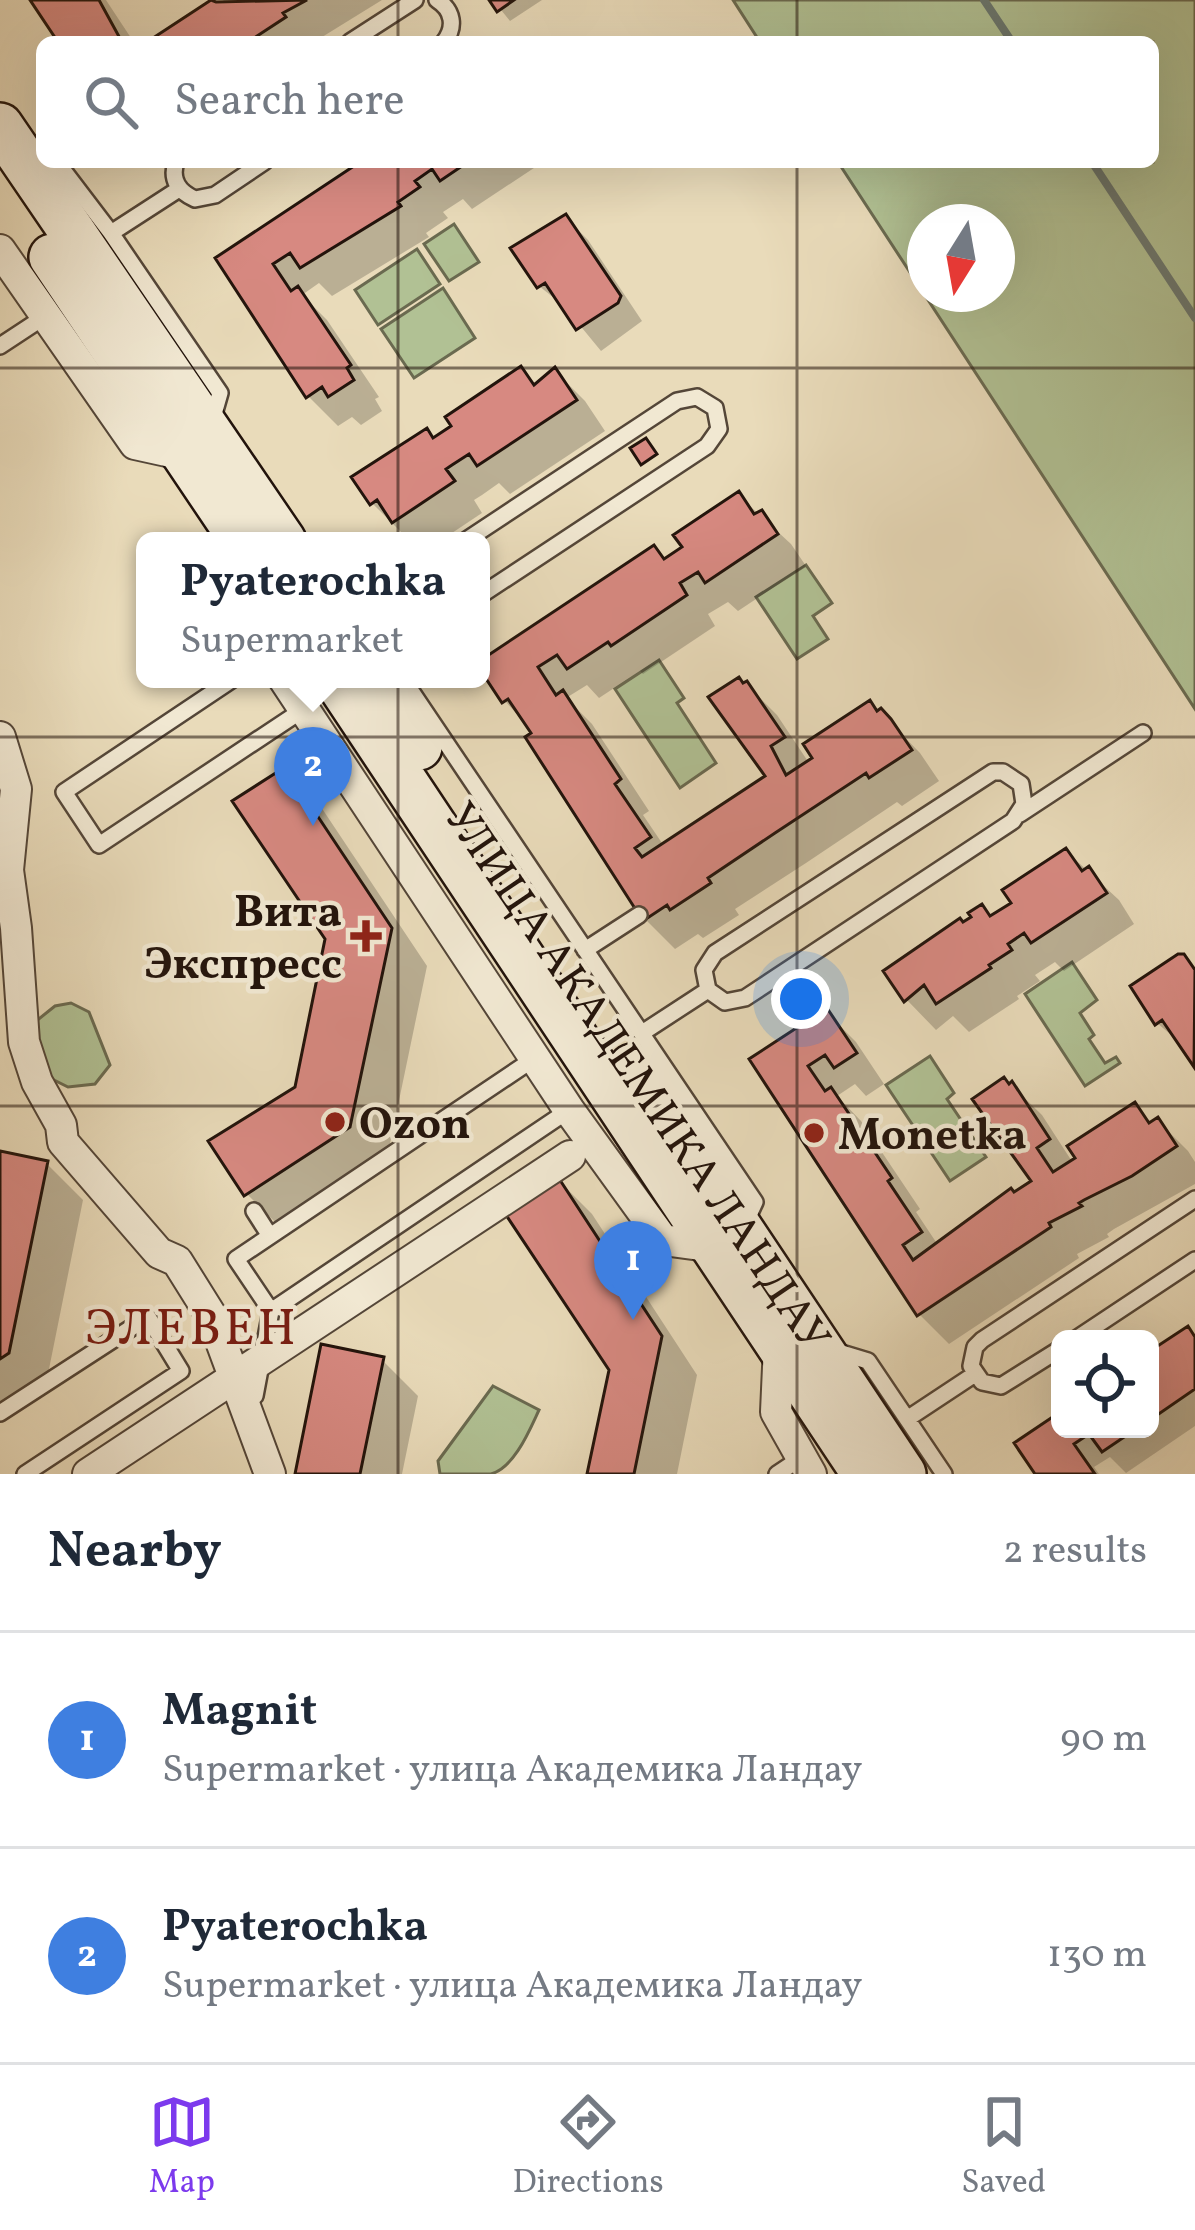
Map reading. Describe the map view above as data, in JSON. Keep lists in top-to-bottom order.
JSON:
{
  "streets": {
    "street": ["УЛИЦА АКАДЕМИКА ЛАНДАУ"]
  },
  "districts": ["ЭЛЕВЕН"],
  "places": {
    "health": ["Вита Экспресс"],
    "other": ["Ozon", "Monetka"]
  },
  "north": "bottom",
  "page": {
    "search": "Search here",
    "popup": ["Pyaterochka", "Supermarket"],
    "pins": ["2", "1"],
    "heading": ["Nearby", "2 results"],
    "list": [
      {
        "mark": "1",
        "name": "Magnit",
        "note": "Supermarket · улица Академика Ландау",
        "value": "90 m"
      },
      {
        "mark": "2",
        "name": "Pyaterochka",
        "note": "Supermarket · улица Академика Ландау",
        "value": "130 m"
      }
    ],
    "nav": ["Map", "Directions", "Saved"]
  }
}
